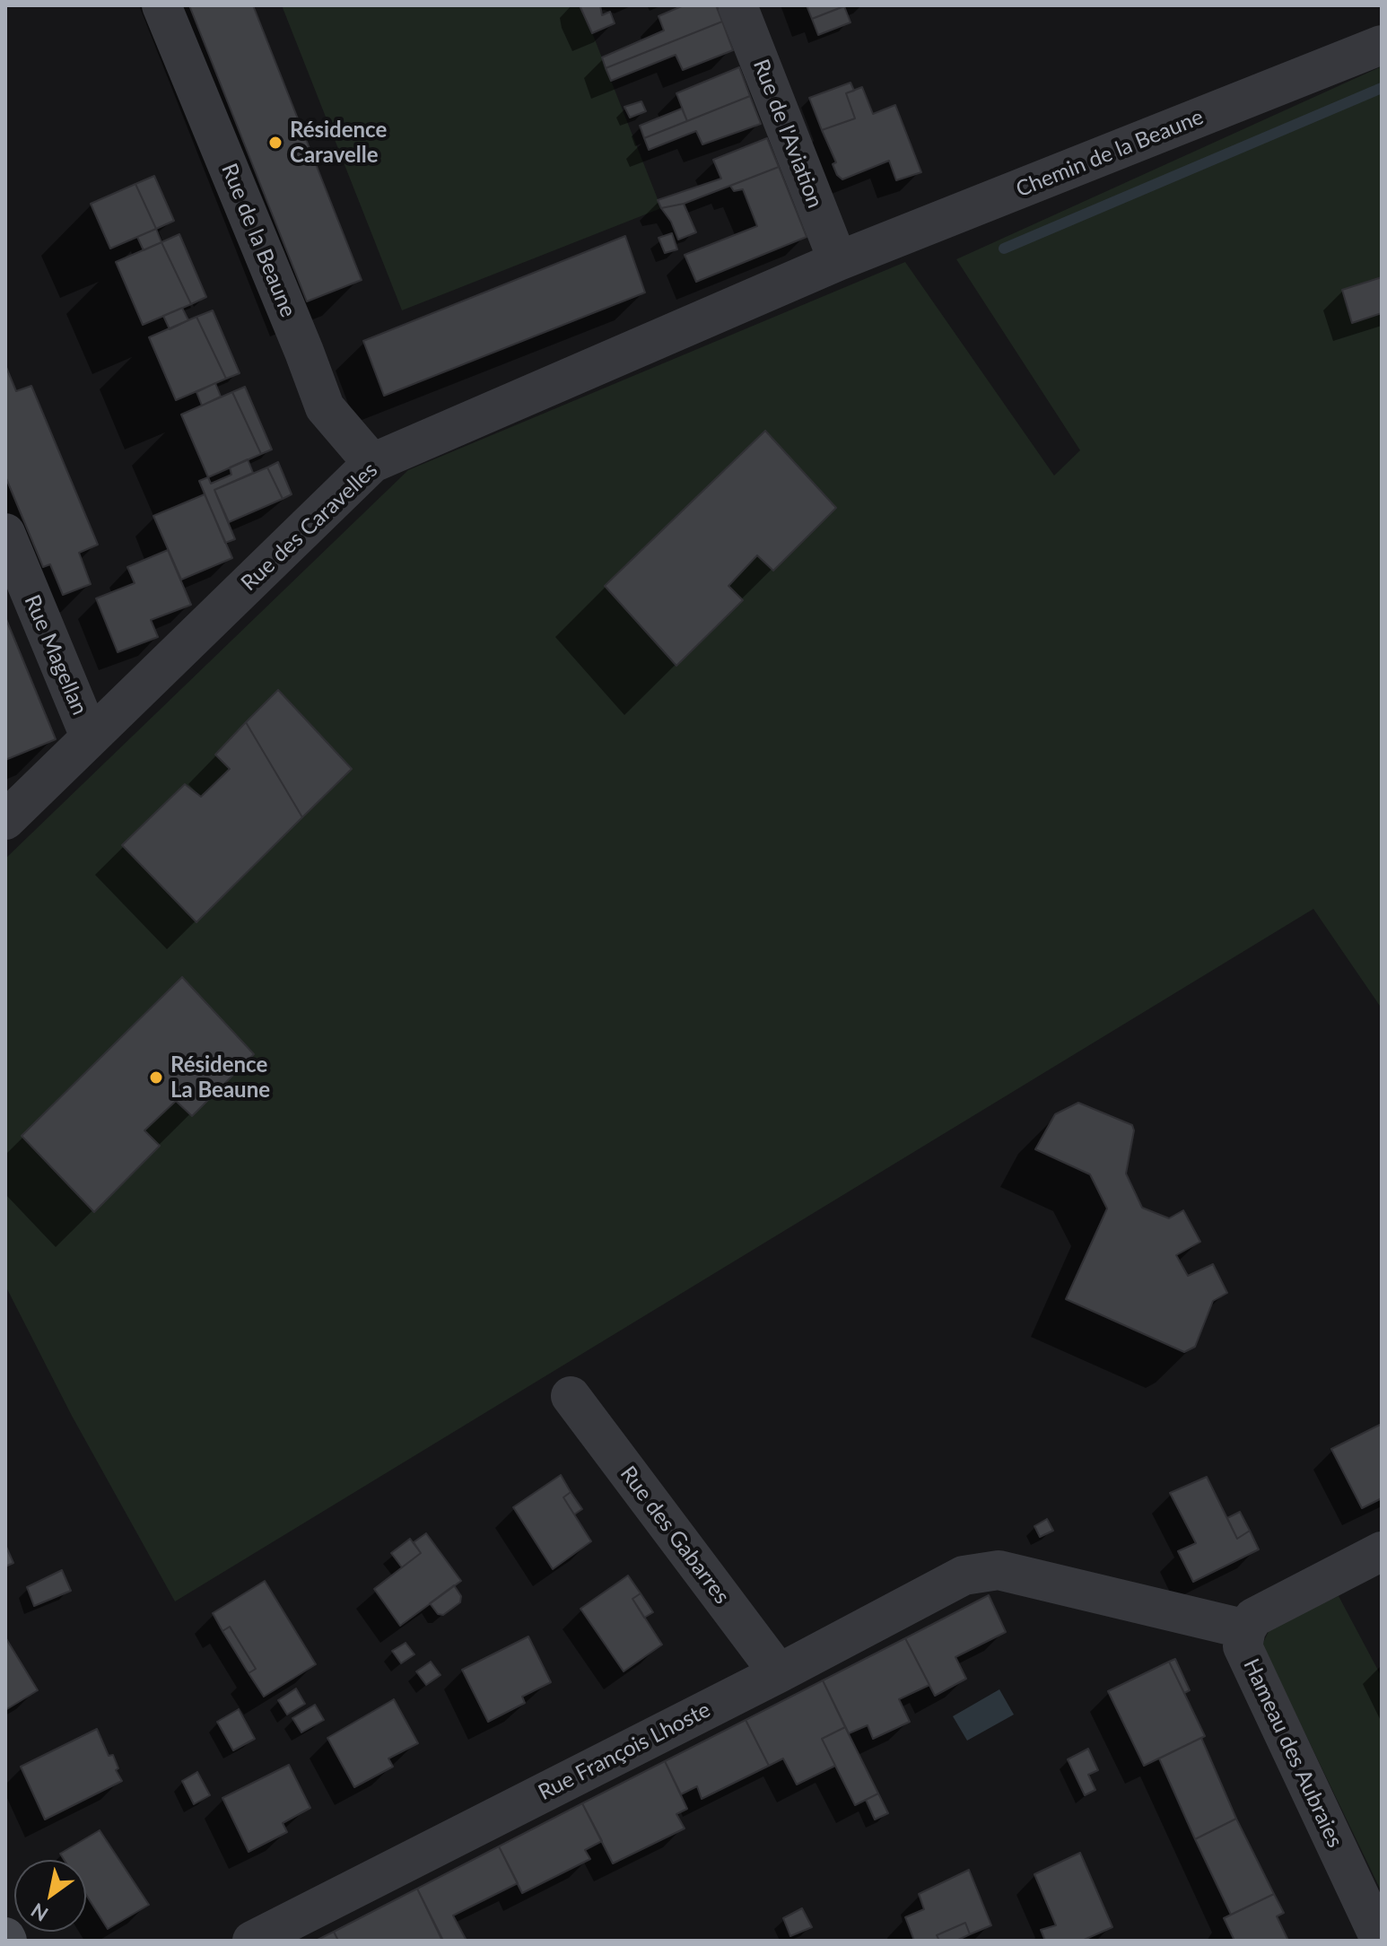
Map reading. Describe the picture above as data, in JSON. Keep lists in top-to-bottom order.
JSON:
{
  "streets": {
    "street": [
      "Rue de l'Aviation",
      "Chemin de la Beaune",
      "Rue de la Beaune",
      "Rue des Caravelles",
      "Rue Magellan",
      "Rue des Gabarres",
      "Rue François Lhoste",
      "Hameau des Aubraies"
    ]
  },
  "crossings": [
    ["Rue de l'Aviation", "Chemin de la Beaune"],
    ["Rue de l'Aviation", "Rue des Caravelles"],
    ["Chemin de la Beaune", "Rue des Caravelles"],
    ["Rue de la Beaune", "Rue des Caravelles"],
    ["Rue des Caravelles", "Rue Magellan"],
    ["Rue des Gabarres", "Rue François Lhoste"],
    ["Rue François Lhoste", "Hameau des Aubraies"]
  ],
  "places": ["Résidence Caravelle", "Résidence La Beaune"],
  "north": "bottom left"
}
